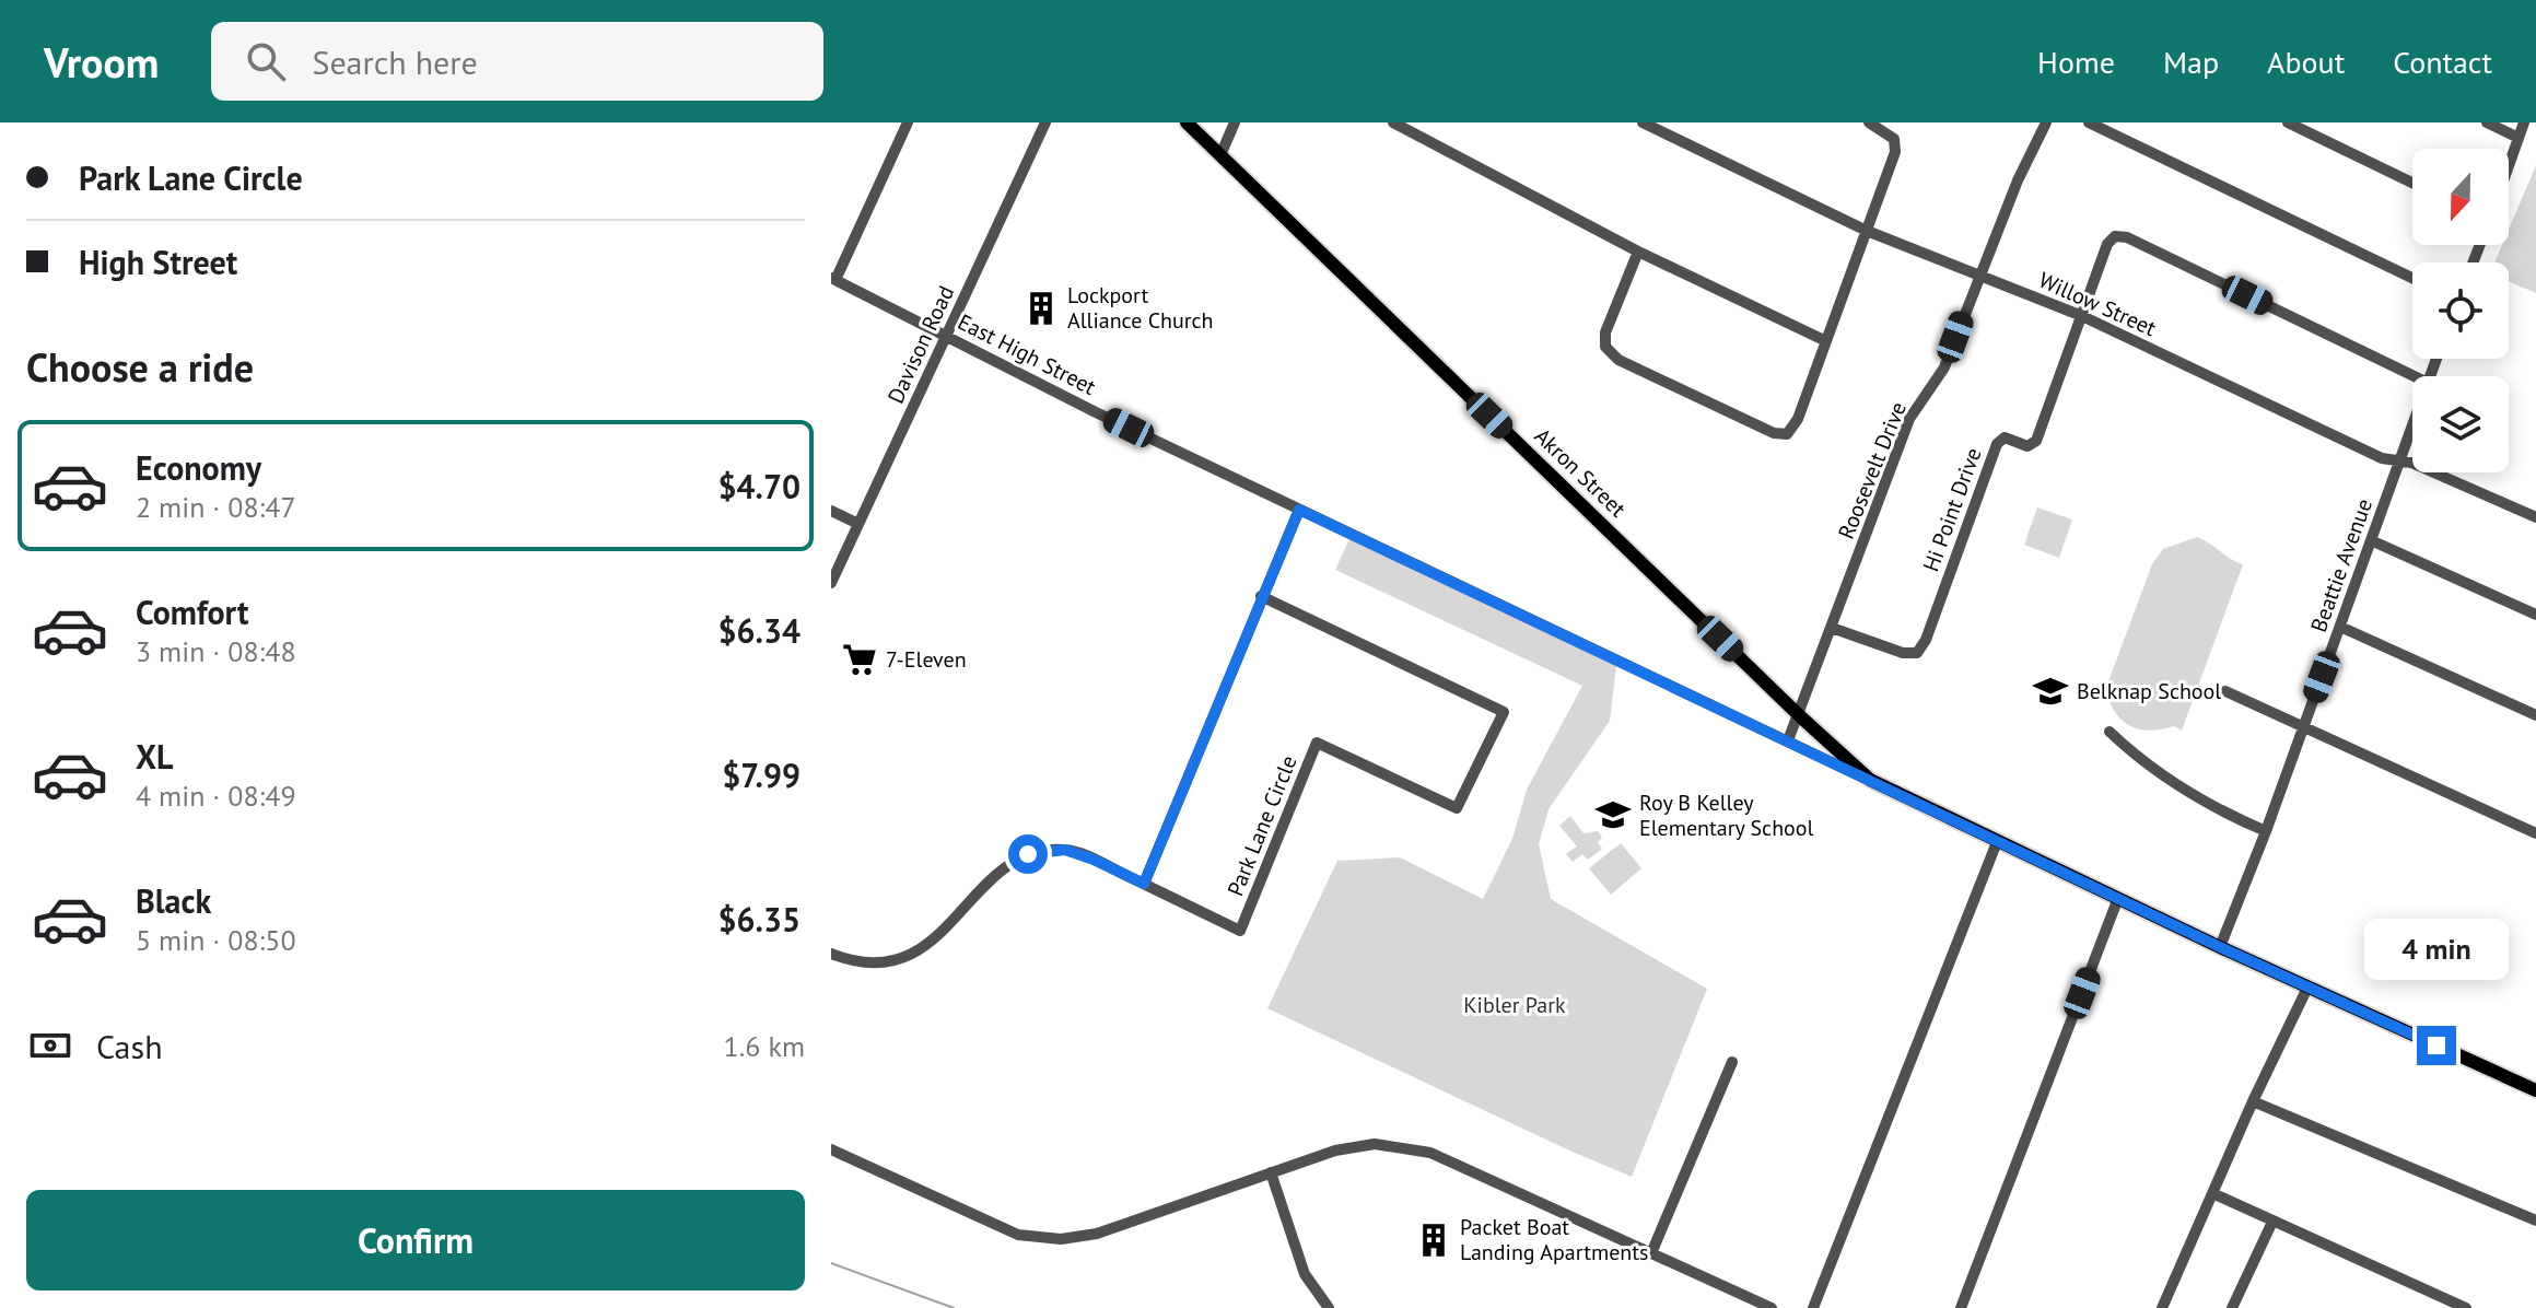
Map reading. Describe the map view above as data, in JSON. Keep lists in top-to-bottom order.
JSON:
{
  "streets": {
    "main road": ["Akron Street"],
    "street": [
      "Willow Street",
      "Davison Road",
      "East High Street",
      "Roosevelt Drive",
      "Hi Point Drive",
      "Beattie Avenue",
      "Park Lane Circle"
    ]
  },
  "crossings": [
    ["Willow Street", "Roosevelt Drive"],
    ["Willow Street", "Hi Point Drive"],
    ["Willow Street", "Beattie Avenue"],
    ["Davison Road", "East High Street"],
    ["East High Street", "Roosevelt Drive"],
    ["East High Street", "Akron Street"],
    ["Roosevelt Drive", "Akron Street"],
    ["Roosevelt Drive", "Hi Point Drive"],
    ["Akron Street", "Beattie Avenue"]
  ],
  "parks": ["Kibler Park"],
  "places": {
    "building": ["Lockport Alliance Church", "Packet Boat Landing Apartments"],
    "supermarket": ["7-Eleven"],
    "school or university": ["Belknap School", "Roy B Kelley Elementary School"]
  },
  "north": "bottom",
  "page": {
    "header": "Vroom",
    "search": "Search here",
    "nav": [
      "Home",
      "Map",
      "About",
      "Contact"
    ],
    "banner": ["Park Lane Circle", "High Street"],
    "heading": "Choose a ride",
    "list": [
      {
        "name": "Economy",
        "note": "2 min · 08:47",
        "value": "$4.70"
      },
      {
        "name": "Comfort",
        "note": "3 min · 08:48",
        "value": "$6.34"
      },
      {
        "name": "XL",
        "note": "4 min · 08:49",
        "value": "$7.99"
      },
      {
        "name": "Black",
        "note": "5 min · 08:50",
        "value": "$6.35"
      }
    ],
    "bubble": "4 min",
    "pay": ["Cash", "1.6 km"],
    "buttons": "Confirm"
  }
}
